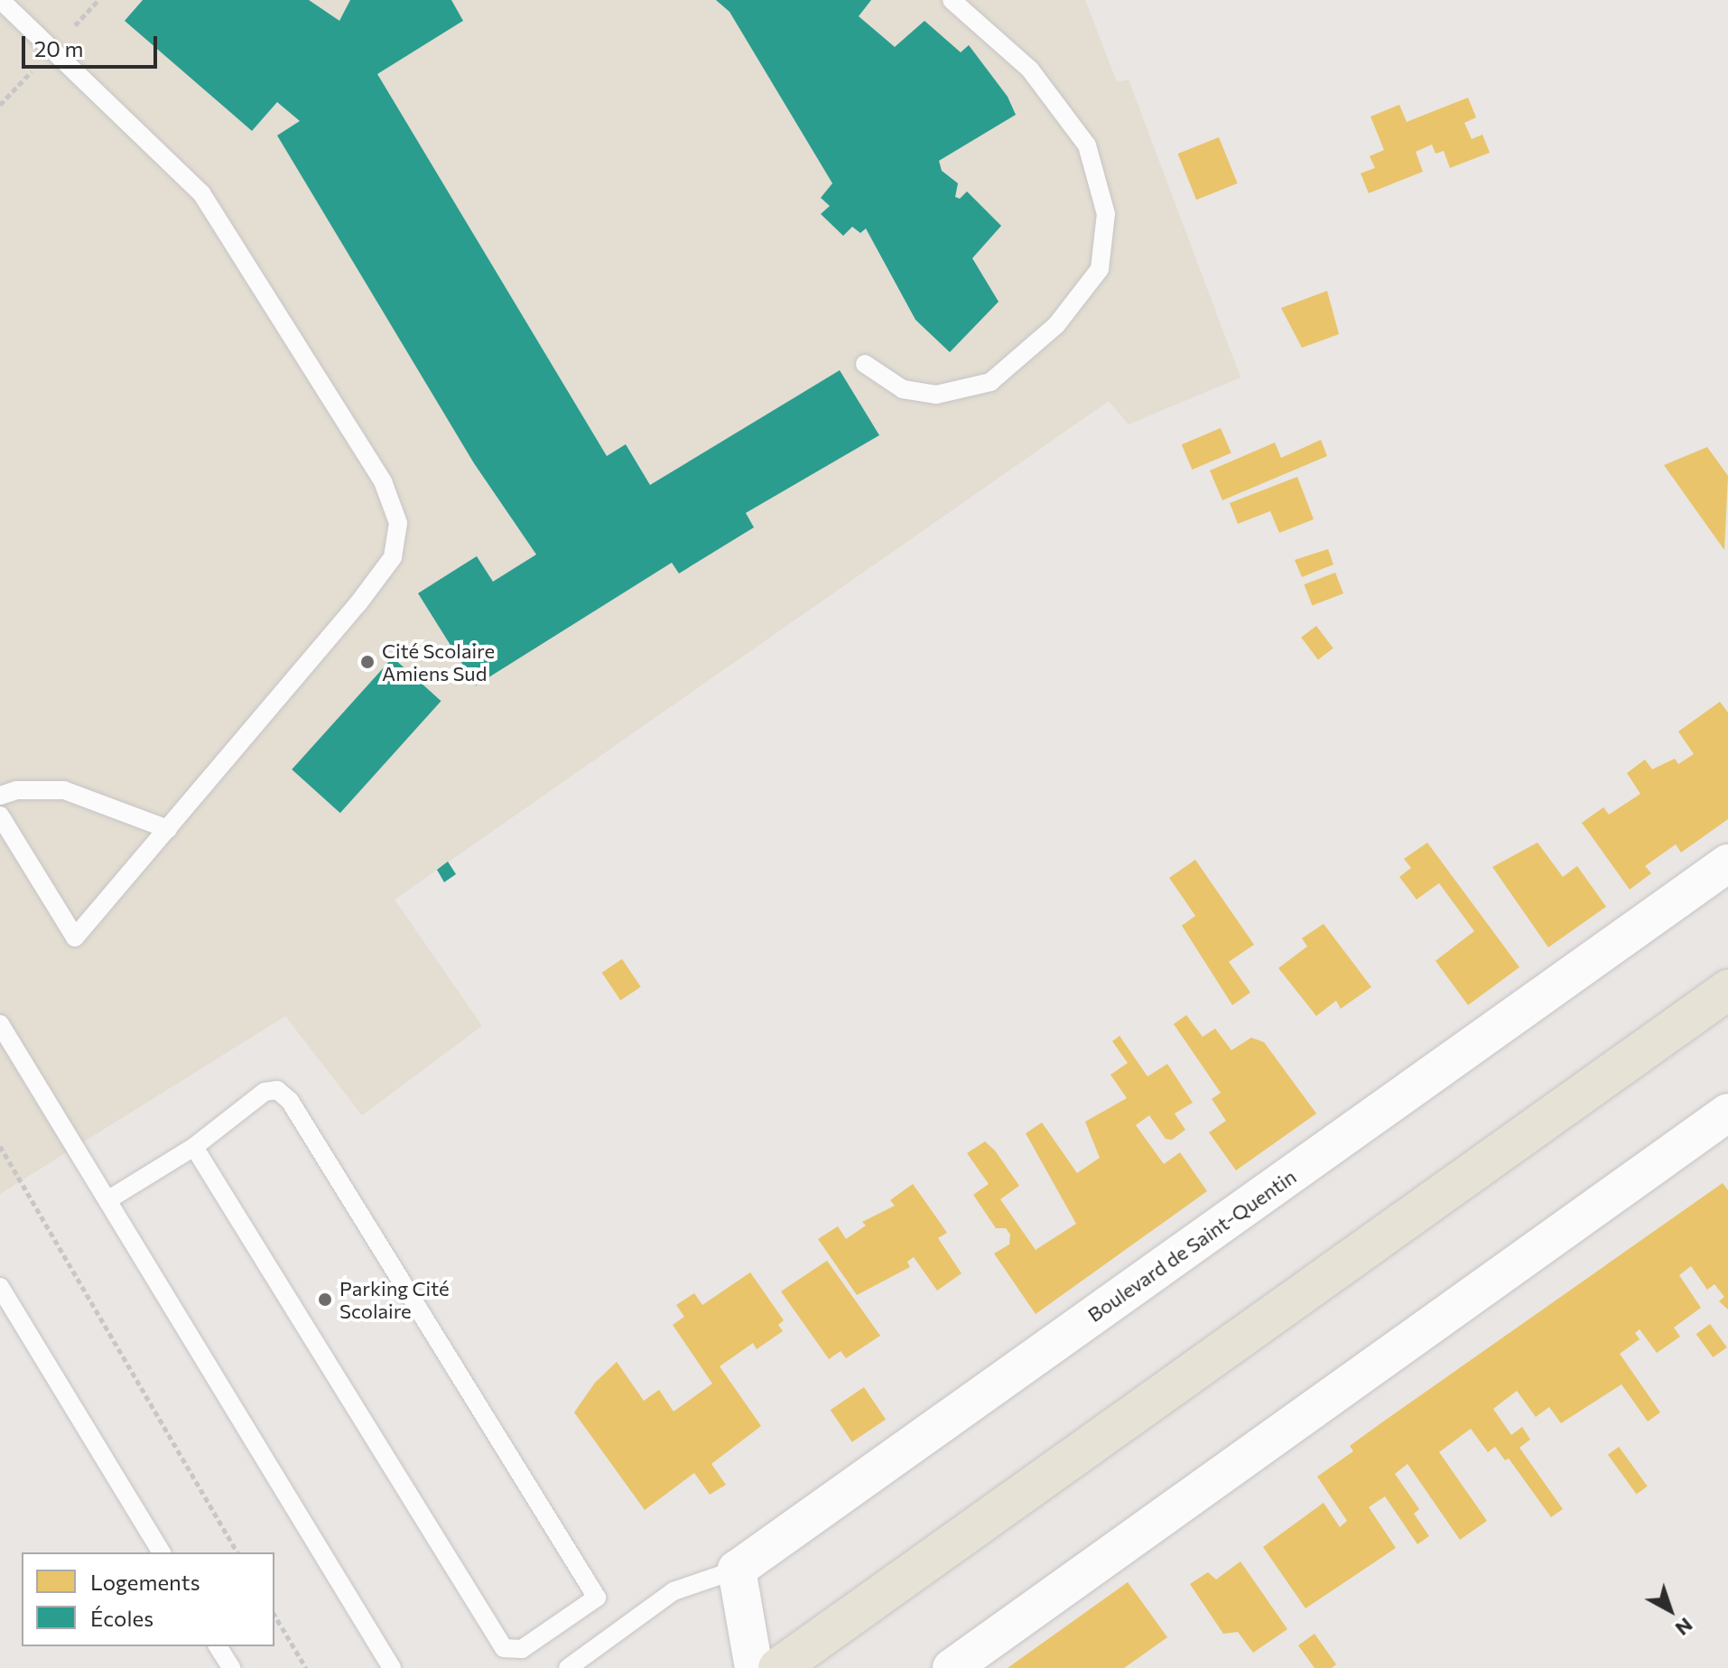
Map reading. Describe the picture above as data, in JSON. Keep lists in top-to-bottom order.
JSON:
{
  "streets": {
    "street": ["Boulevard de Saint-Quentin"]
  },
  "places": ["Cité Scolaire Amiens Sud", "Parking Cité Scolaire"],
  "legend": ["Logements", "Écoles"],
  "scale_bar": "20 m",
  "north": "bottom right"
}
